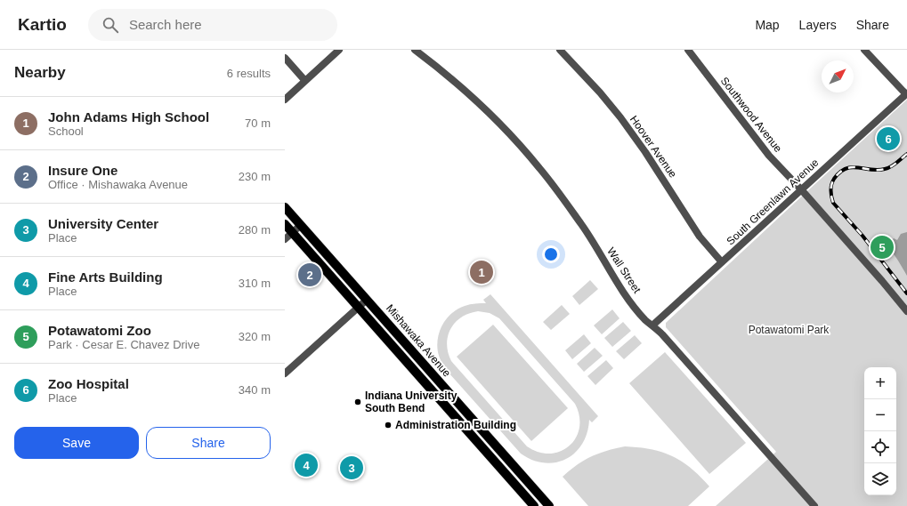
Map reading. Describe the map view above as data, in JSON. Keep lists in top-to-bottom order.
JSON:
{
  "streets": {
    "main road": ["Mishawaka Avenue"],
    "street": [
      "Southwood Avenue",
      "Hoover Avenue",
      "South Greenlawn Avenue",
      "Wall Street"
    ]
  },
  "crossings": [
    ["Southwood Avenue", "South Greenlawn Avenue"],
    ["Hoover Avenue", "South Greenlawn Avenue"],
    ["South Greenlawn Avenue", "Wall Street"]
  ],
  "parks": ["Potawatomi Park"],
  "places": ["Indiana University South Bend", "Administration Building"],
  "north": "top right",
  "page": {
    "header": "Kartio",
    "search": "Search here",
    "nav": ["Map", "Layers", "Share"],
    "heading": ["Nearby", "6 results"],
    "list": [
      {
        "mark": "1",
        "name": "John Adams High School",
        "note": "School",
        "value": "70 m"
      },
      {
        "mark": "2",
        "name": "Insure One",
        "note": "Office · Mishawaka Avenue",
        "value": "230 m"
      },
      {
        "mark": "3",
        "name": "University Center",
        "note": "Place",
        "value": "280 m"
      },
      {
        "mark": "4",
        "name": "Fine Arts Building",
        "note": "Place",
        "value": "310 m"
      },
      {
        "mark": "5",
        "name": "Potawatomi Zoo",
        "note": "Park · Cesar E. Chavez Drive",
        "value": "320 m"
      },
      {
        "mark": "6",
        "name": "Zoo Hospital",
        "note": "Place",
        "value": "340 m"
      }
    ],
    "pins": [
      "6",
      "5",
      "1",
      "2",
      "4",
      "3"
    ],
    "map_buttons": ["+", "−"],
    "buttons": ["Save", "Share"]
  }
}
